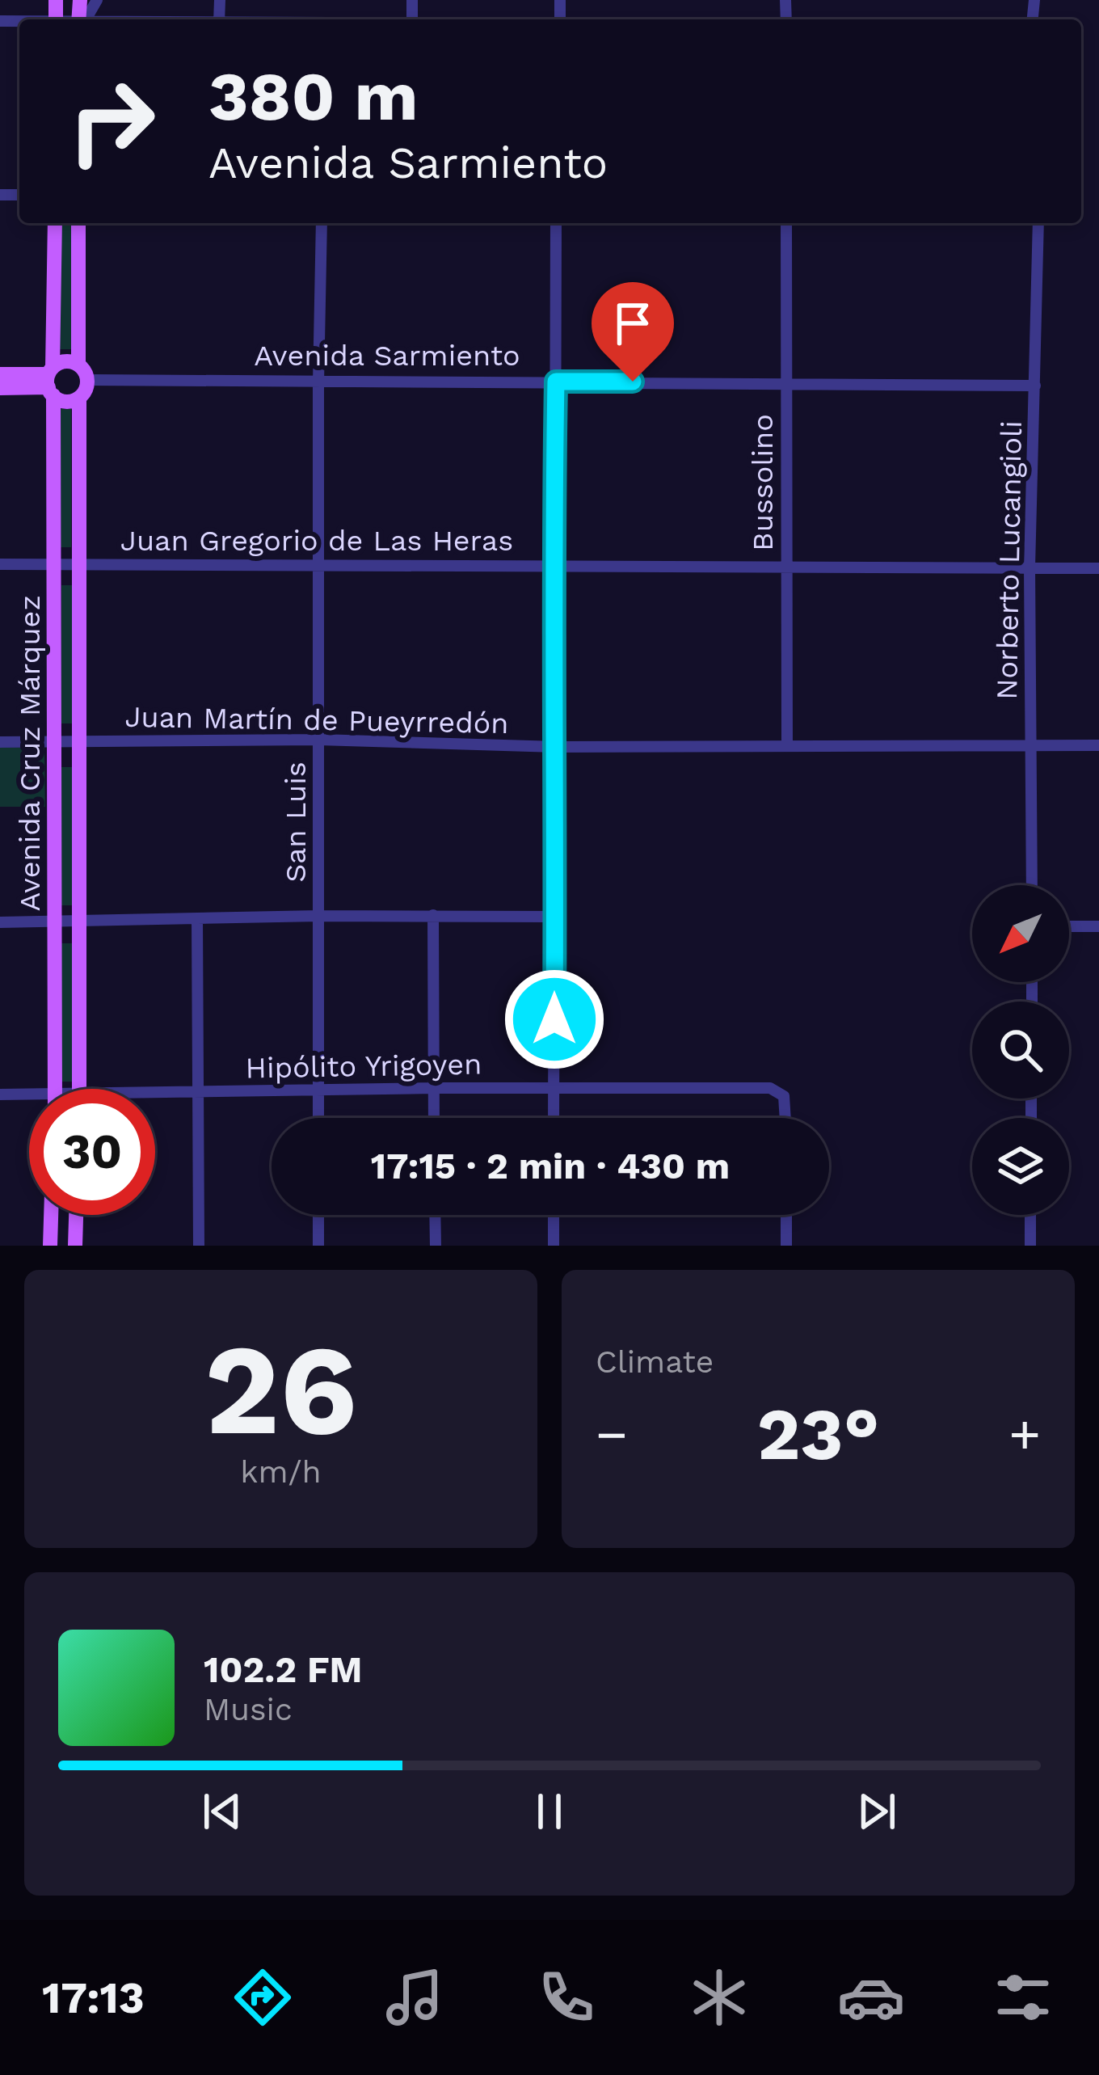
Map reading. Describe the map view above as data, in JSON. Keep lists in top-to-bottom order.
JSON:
{
  "streets": {
    "main road": ["Avenida Cruz Márquez"],
    "street": [
      "Avenida Sarmiento",
      "Bussolino",
      "Juan Gregorio de Las Heras",
      "Norberto Lucangioli",
      "Juan Martín de Pueyrredón",
      "San Luis",
      "Hipólito Yrigoyen"
    ]
  },
  "crossings": [
    ["Avenida Sarmiento", "Bussolino"],
    ["Avenida Sarmiento", "Norberto Lucangioli"],
    ["Avenida Sarmiento", "Avenida Cruz Márquez"],
    ["Avenida Sarmiento", "San Luis"],
    ["Bussolino", "Juan Gregorio de Las Heras"],
    ["Bussolino", "Juan Martín de Pueyrredón"],
    ["Juan Gregorio de Las Heras", "Norberto Lucangioli"],
    ["Juan Gregorio de Las Heras", "Avenida Cruz Márquez"],
    ["Juan Gregorio de Las Heras", "San Luis"],
    ["Norberto Lucangioli", "Juan Martín de Pueyrredón"],
    ["Juan Martín de Pueyrredón", "Avenida Cruz Márquez"],
    ["Juan Martín de Pueyrredón", "San Luis"],
    ["San Luis", "Hipólito Yrigoyen"]
  ],
  "north": "bottom left",
  "page": {
    "turn": ["380 m", "Avenida Sarmiento"],
    "limit": "30",
    "trip": "17:15 · 2 min · 430 m",
    "tile": [
      ["26", "km/h"],
      "Climate"
    ],
    "heat": ["−", "23°", "+"],
    "song": ["102.2 FM", "Music"],
    "tabs": "17:13"
  }
}
